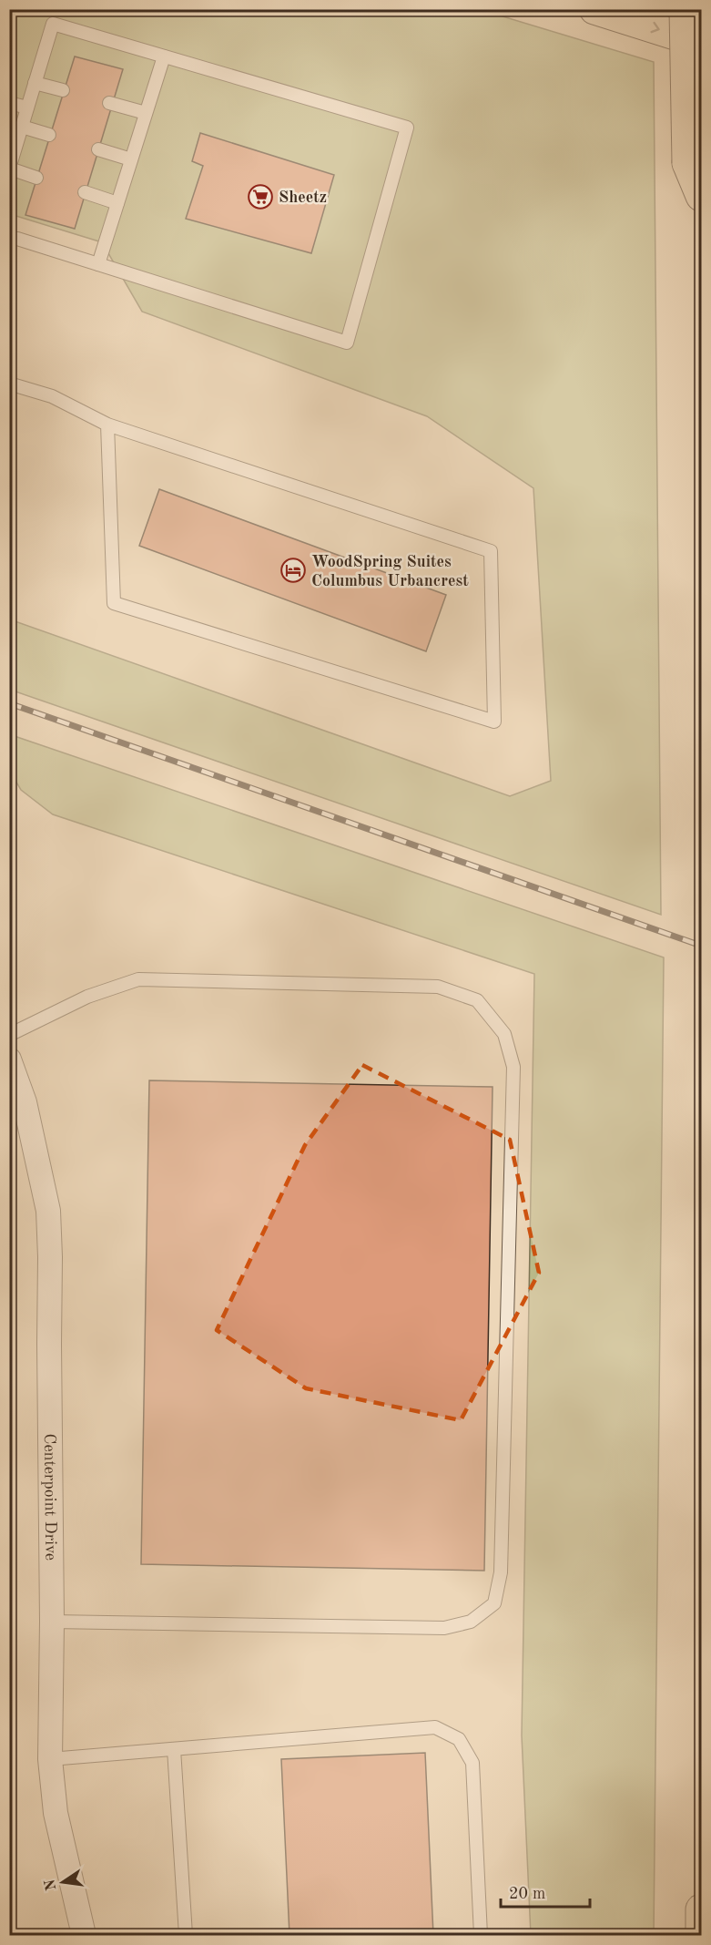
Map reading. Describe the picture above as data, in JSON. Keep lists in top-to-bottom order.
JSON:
{
  "streets": {
    "street": ["Centerpoint Drive"]
  },
  "places": {
    "supermarket": ["Sheetz"],
    "hotel": ["WoodSpring Suites Columbus Urbancrest"]
  },
  "scale_bar": "20 m",
  "north": "left"
}
